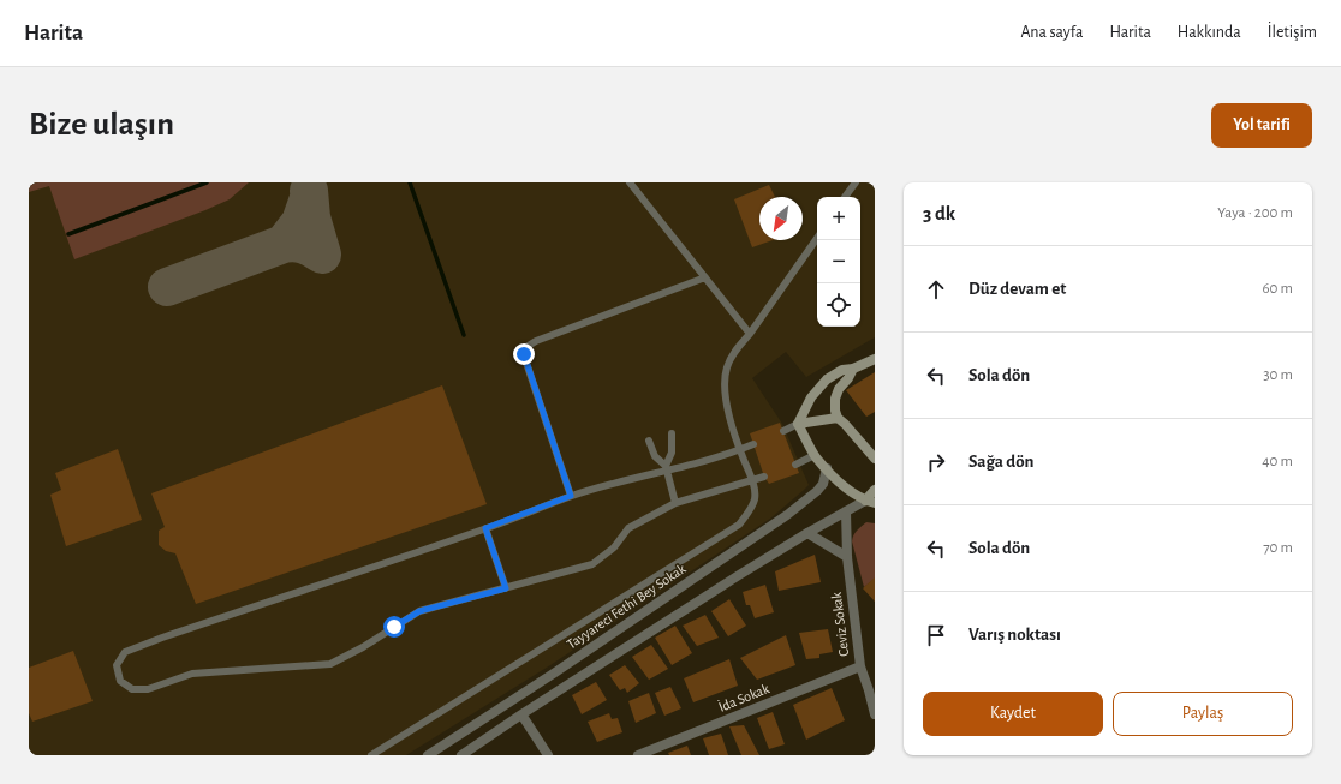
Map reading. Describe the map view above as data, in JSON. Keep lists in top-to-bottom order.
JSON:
{
  "streets": {
    "street": ["Tayyareci Fethi Bey Sokak", "Ceviz Sokak", "İda Sokak"]
  },
  "crossings": [
    ["Ceviz Sokak", "İda Sokak"]
  ],
  "north": "bottom left",
  "page": {
    "header": "Harita",
    "nav": [
      "Ana sayfa",
      "Harita",
      "Hakkında",
      "İletişim"
    ],
    "buttons": [
      "Yol tarifi",
      ["Kaydet", "Paylaş"]
    ],
    "title": "Bize ulaşın",
    "heading": ["3 dk", "Yaya · 200 m"],
    "map_buttons": ["+", "−"],
    "list": [
      ["Düz devam et", "60 m"],
      ["Sola dön", "30 m"],
      ["Sağa dön", "40 m"],
      ["Sola dön", "70 m"],
      "Varış noktası"
    ]
  }
}
